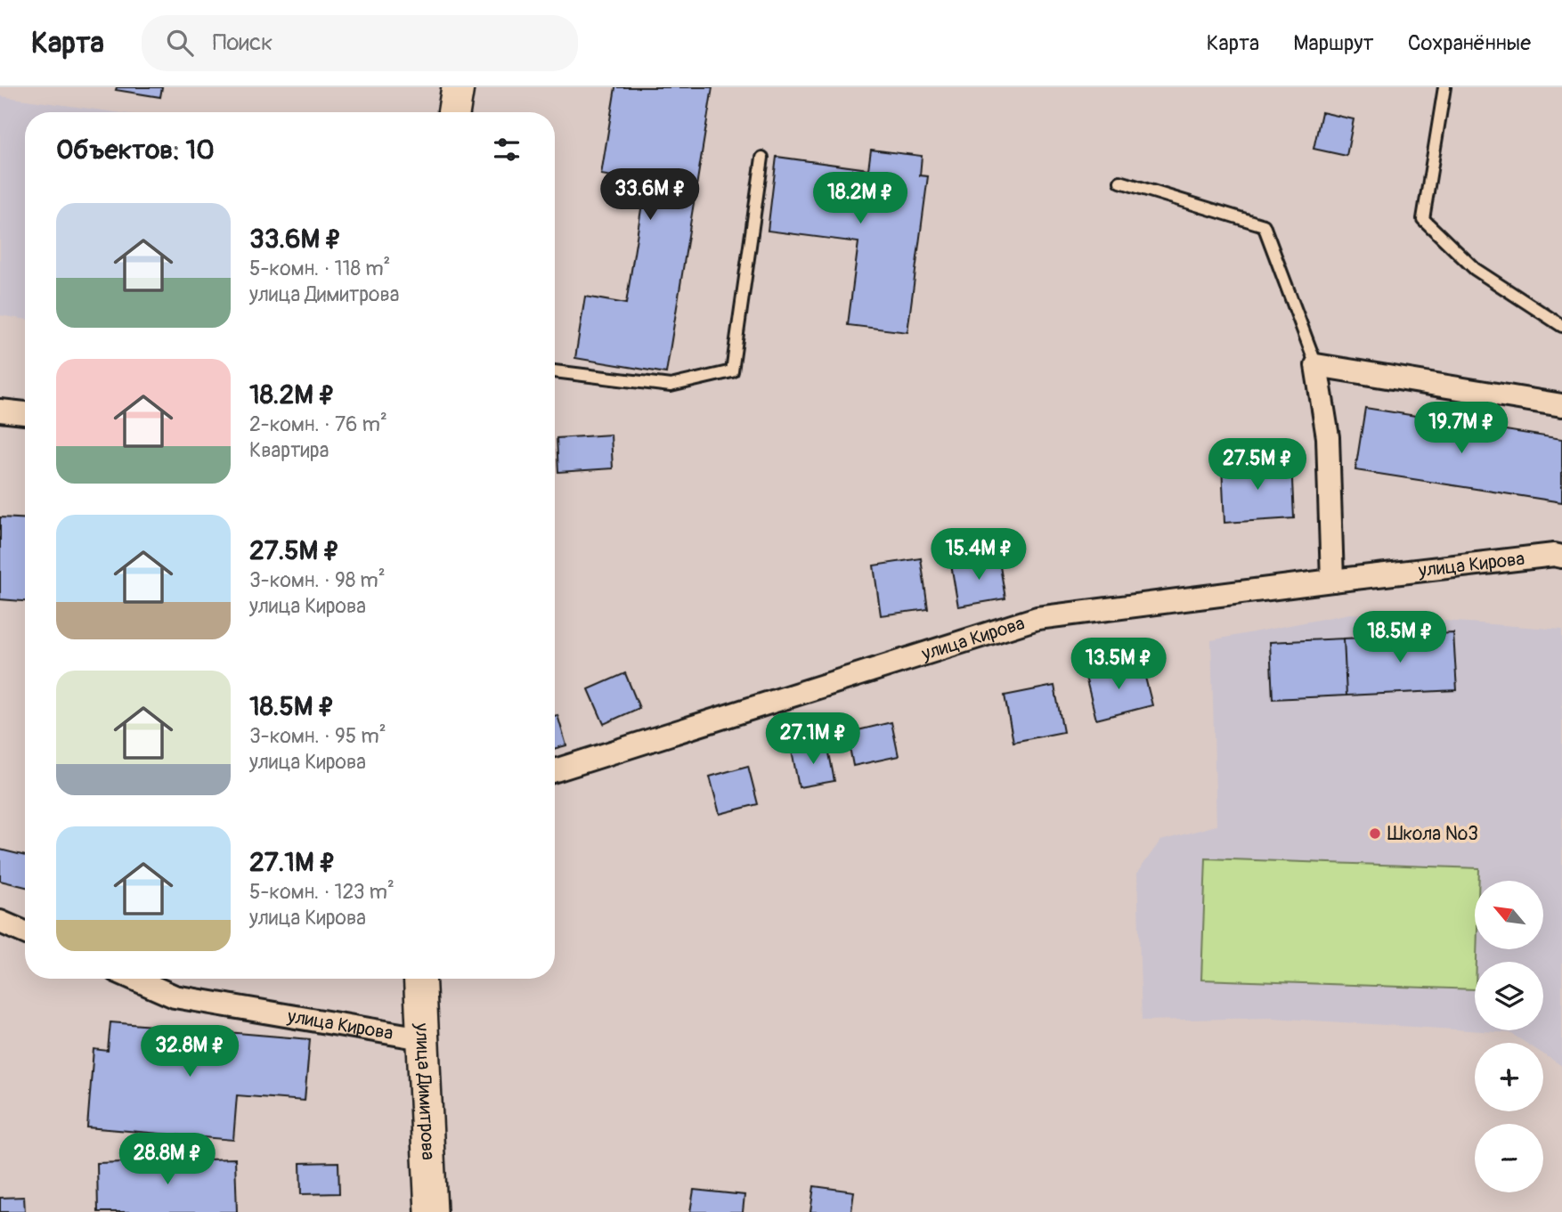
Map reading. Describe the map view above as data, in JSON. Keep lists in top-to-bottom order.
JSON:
{
  "streets": {
    "street": ["улица Кирова", "улица Димитрова"]
  },
  "crossings": [
    ["улица Кирова", "улица Димитрова"]
  ],
  "places": ["Школа №3"],
  "north": "top left",
  "page": {
    "header": "Карта",
    "search": "Поиск",
    "nav": ["Карта", "Маршрут", "Сохранённые"],
    "heading": "Объектов: 10",
    "price": [
      "33.6M ₽",
      "18.2M ₽",
      "19.7M ₽",
      "27.5M ₽",
      "15.4M ₽",
      "18.5M ₽",
      "13.5M ₽",
      "27.1M ₽",
      "32.8M ₽",
      "28.8M ₽"
    ],
    "list": [
      {
        "name": "33.6M ₽",
        "note": "5-комн. · 118 m² · улица Димитрова"
      },
      {
        "name": "18.2M ₽",
        "note": "2-комн. · 76 m² · Квартира"
      },
      {
        "name": "27.5M ₽",
        "note": "3-комн. · 98 m² · улица Кирова"
      },
      {
        "name": "18.5M ₽",
        "note": "3-комн. · 95 m² · улица Кирова"
      },
      {
        "name": "27.1M ₽",
        "note": "5-комн. · 123 m² · улица Кирова"
      }
    ],
    "map_buttons": ["+", "−"]
  }
}
